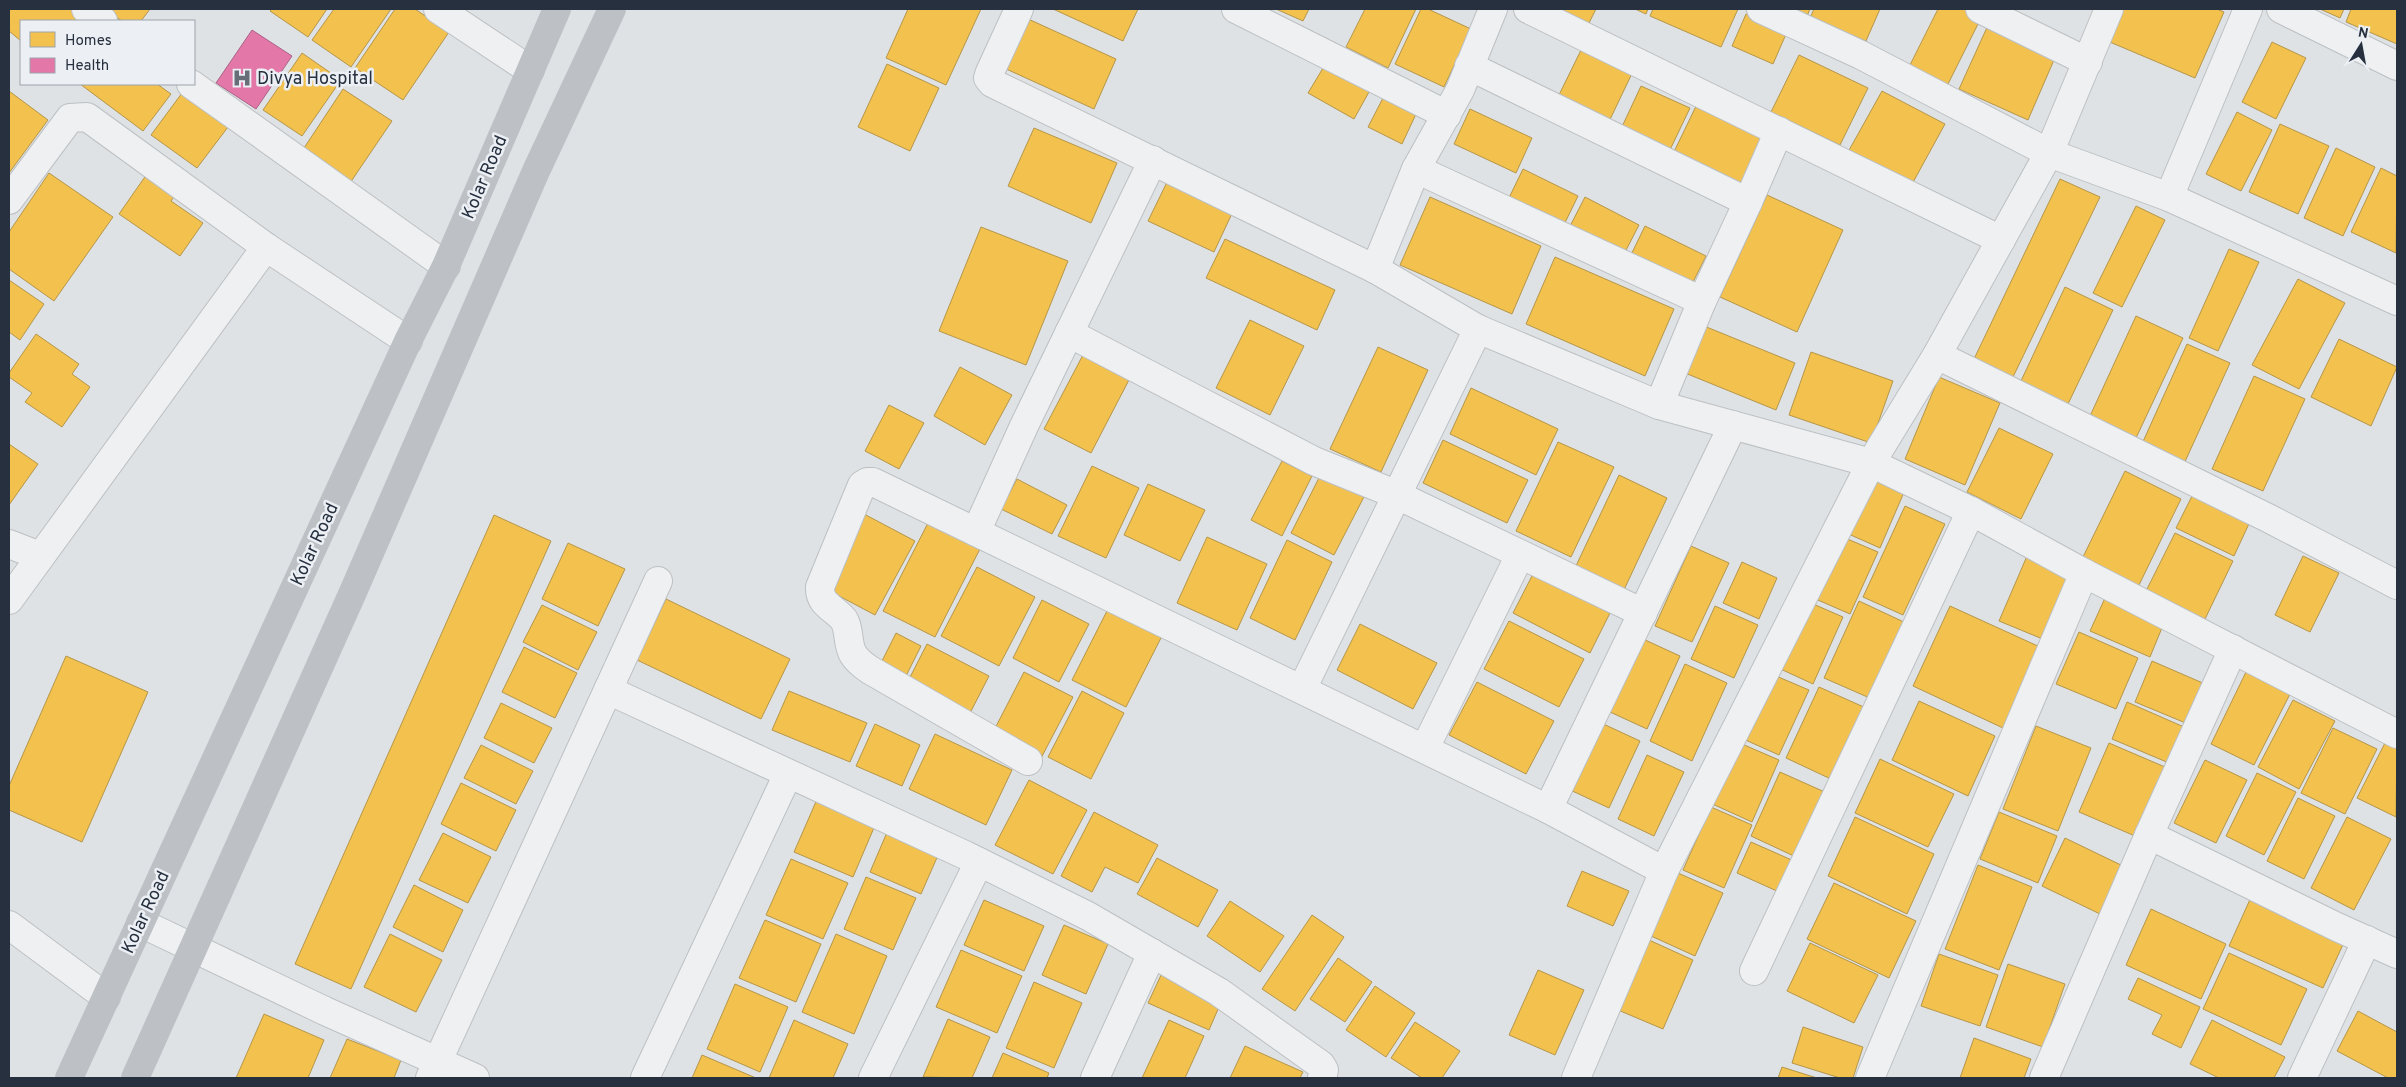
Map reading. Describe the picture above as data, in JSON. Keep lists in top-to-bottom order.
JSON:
{
  "streets": {
    "main road": ["Kolar Road"]
  },
  "places": {
    "hospital": ["Divya Hospital"]
  },
  "legend": ["Homes", "Health"],
  "north": "top"
}
